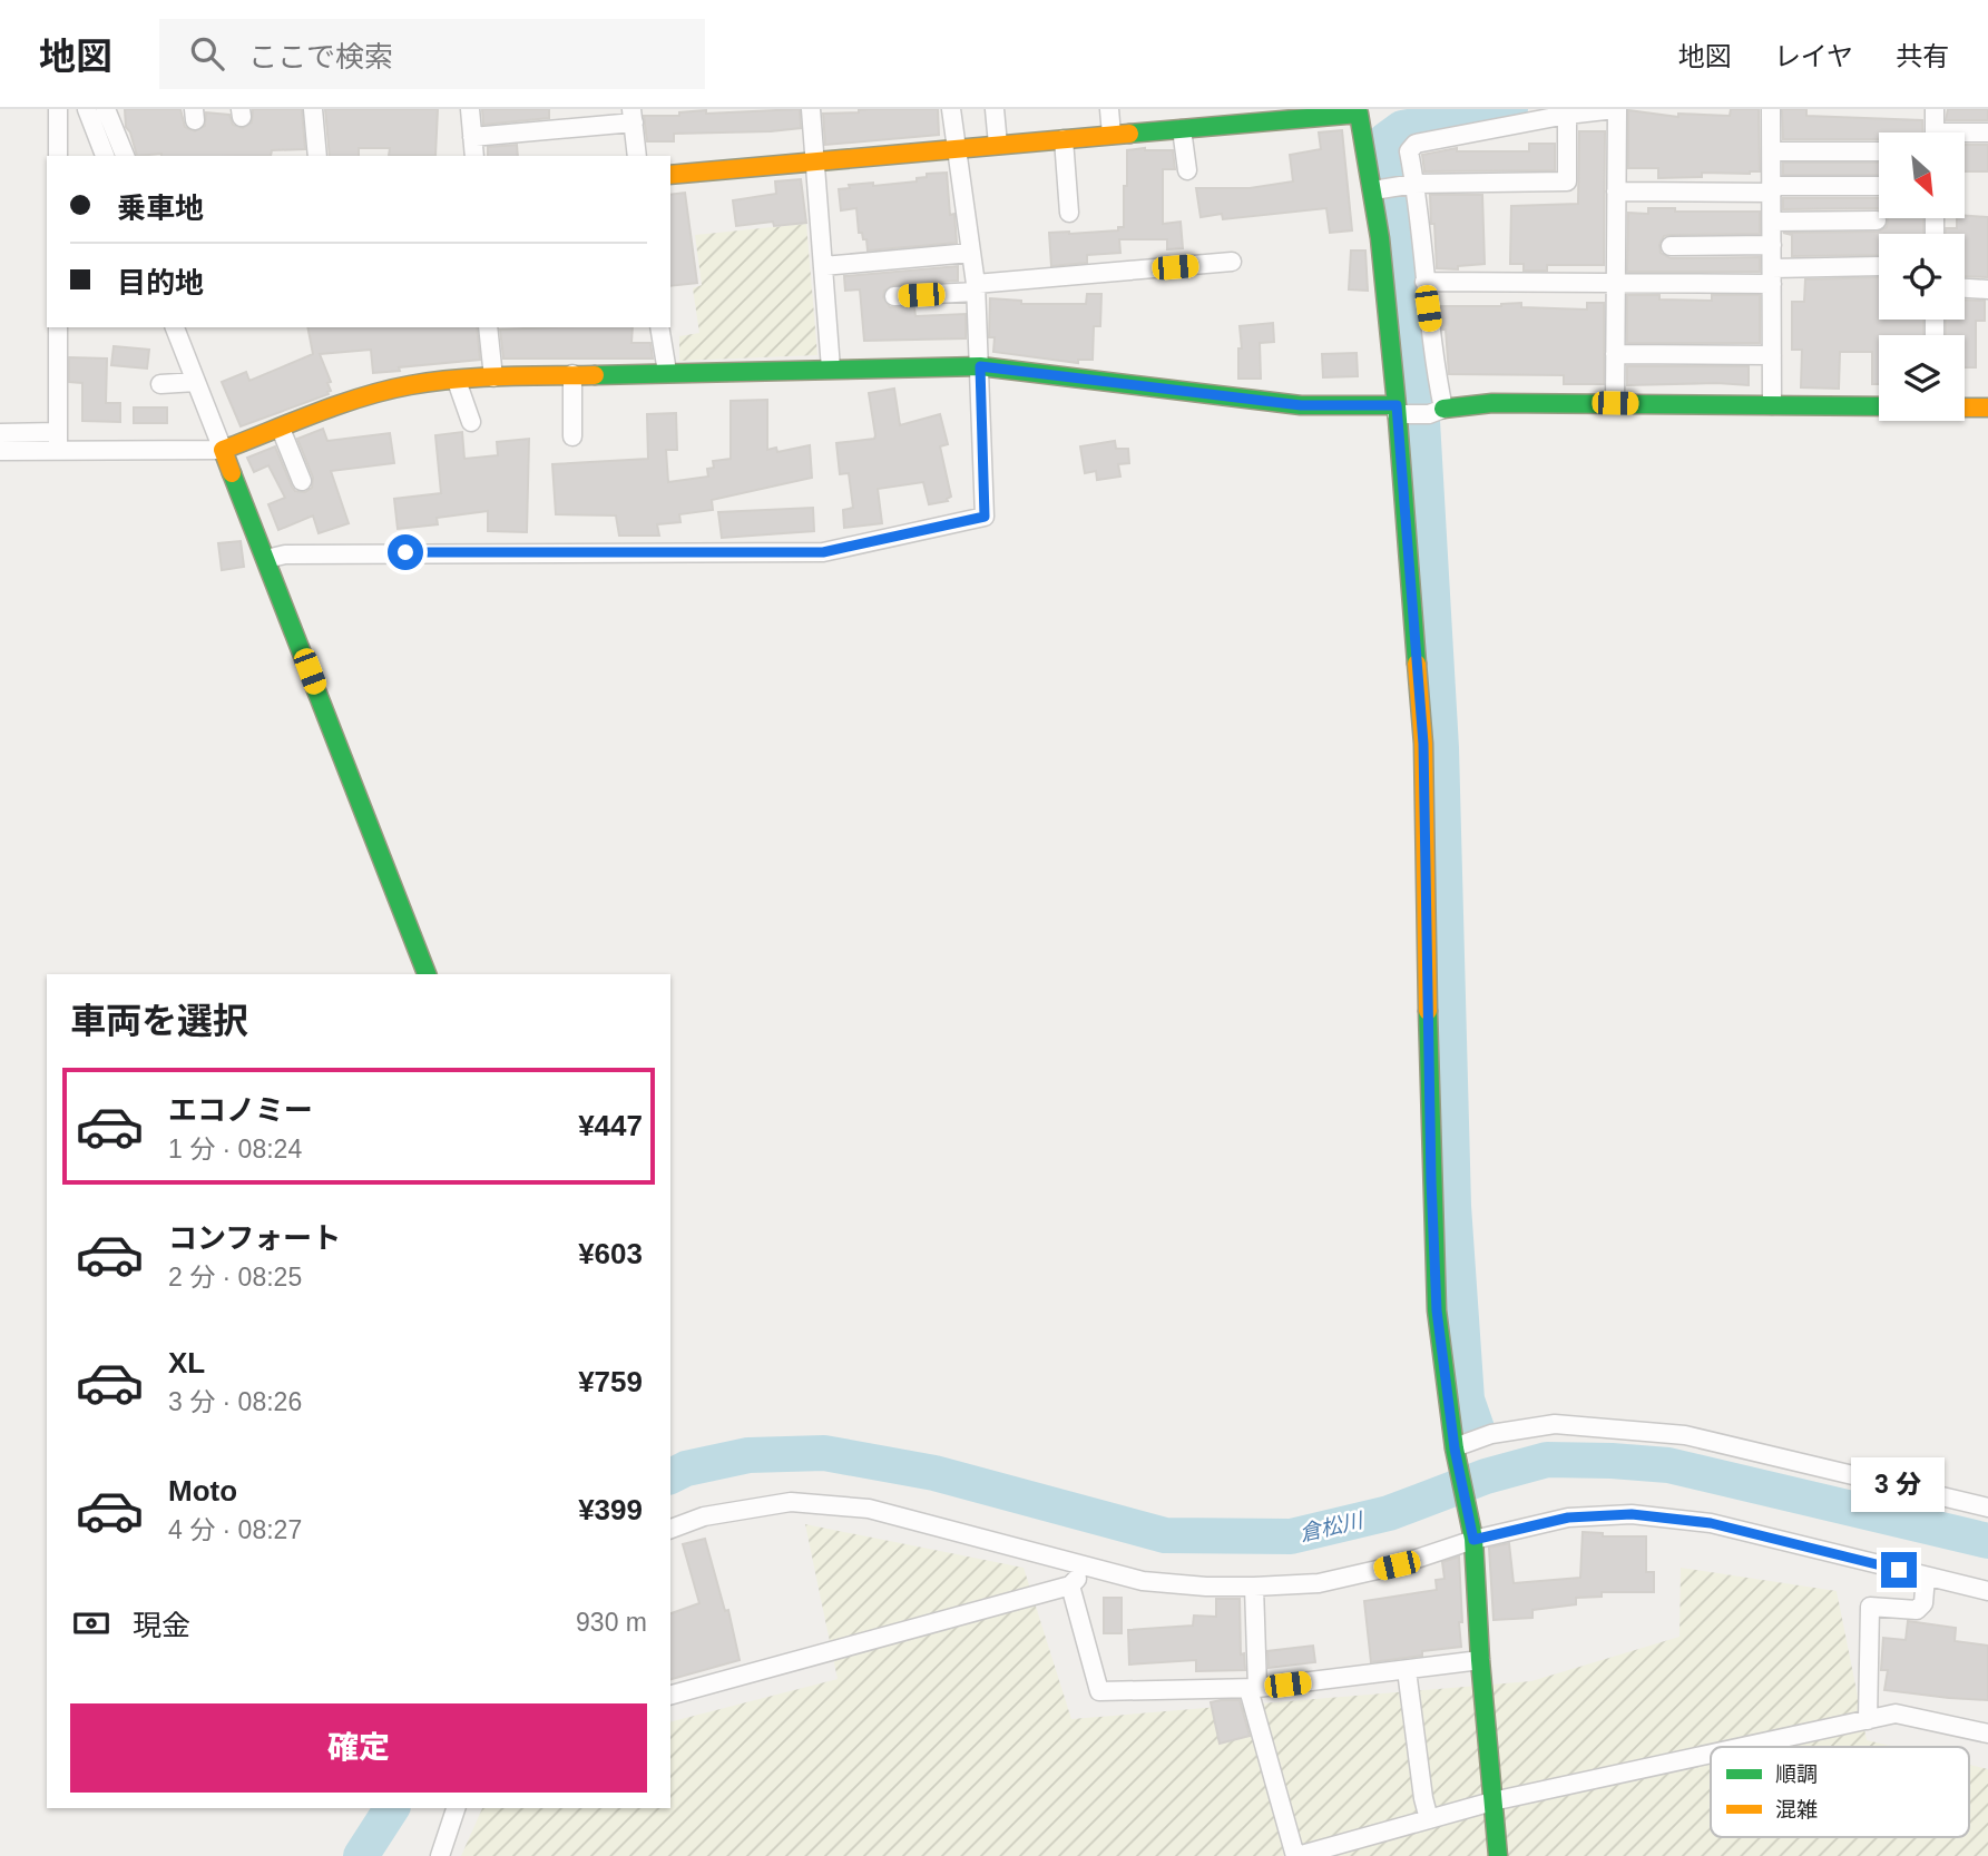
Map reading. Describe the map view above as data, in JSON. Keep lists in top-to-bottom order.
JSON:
{
  "water": ["倉松川"],
  "legend": ["順調", "混雑"],
  "north": "bottom right",
  "page": {
    "header": "地図",
    "search": "ここで検索",
    "nav": ["地図", "レイヤ", "共有"],
    "banner": ["乗車地", "目的地"],
    "heading": "車両を選択",
    "list": [
      {
        "name": "エコノミー",
        "note": "1 分 · 08:24",
        "value": "¥447"
      },
      {
        "name": "コンフォート",
        "note": "2 分 · 08:25",
        "value": "¥603"
      },
      {
        "name": "XL",
        "note": "3 分 · 08:26",
        "value": "¥759"
      },
      {
        "name": "Moto",
        "note": "4 分 · 08:27",
        "value": "¥399"
      }
    ],
    "bubble": "3 分",
    "pay": ["現金", "930 m"],
    "buttons": "確定"
  }
}
